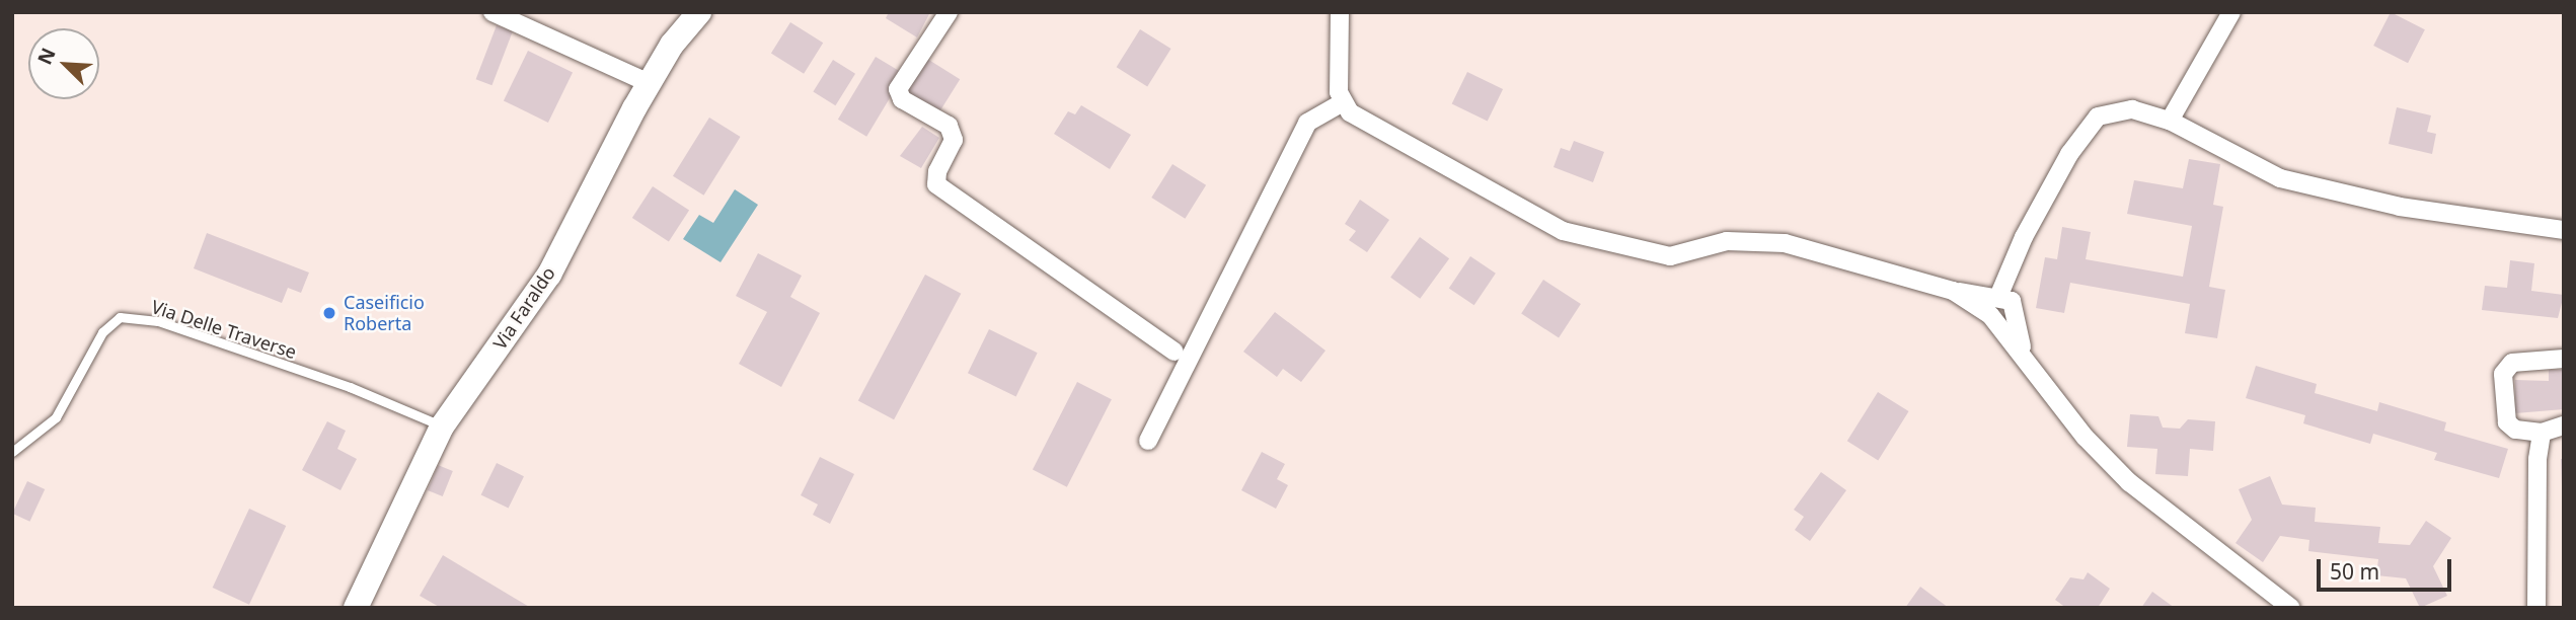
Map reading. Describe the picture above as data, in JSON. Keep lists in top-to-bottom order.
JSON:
{
  "streets": {
    "street": ["Via Faraldo"],
    "lane": ["Via Delle Traverse"]
  },
  "crossings": [
    ["Via Faraldo", "Via Delle Traverse"]
  ],
  "places": ["Caseificio Roberta"],
  "scale_bar": "50 m",
  "north": "top left"
}
